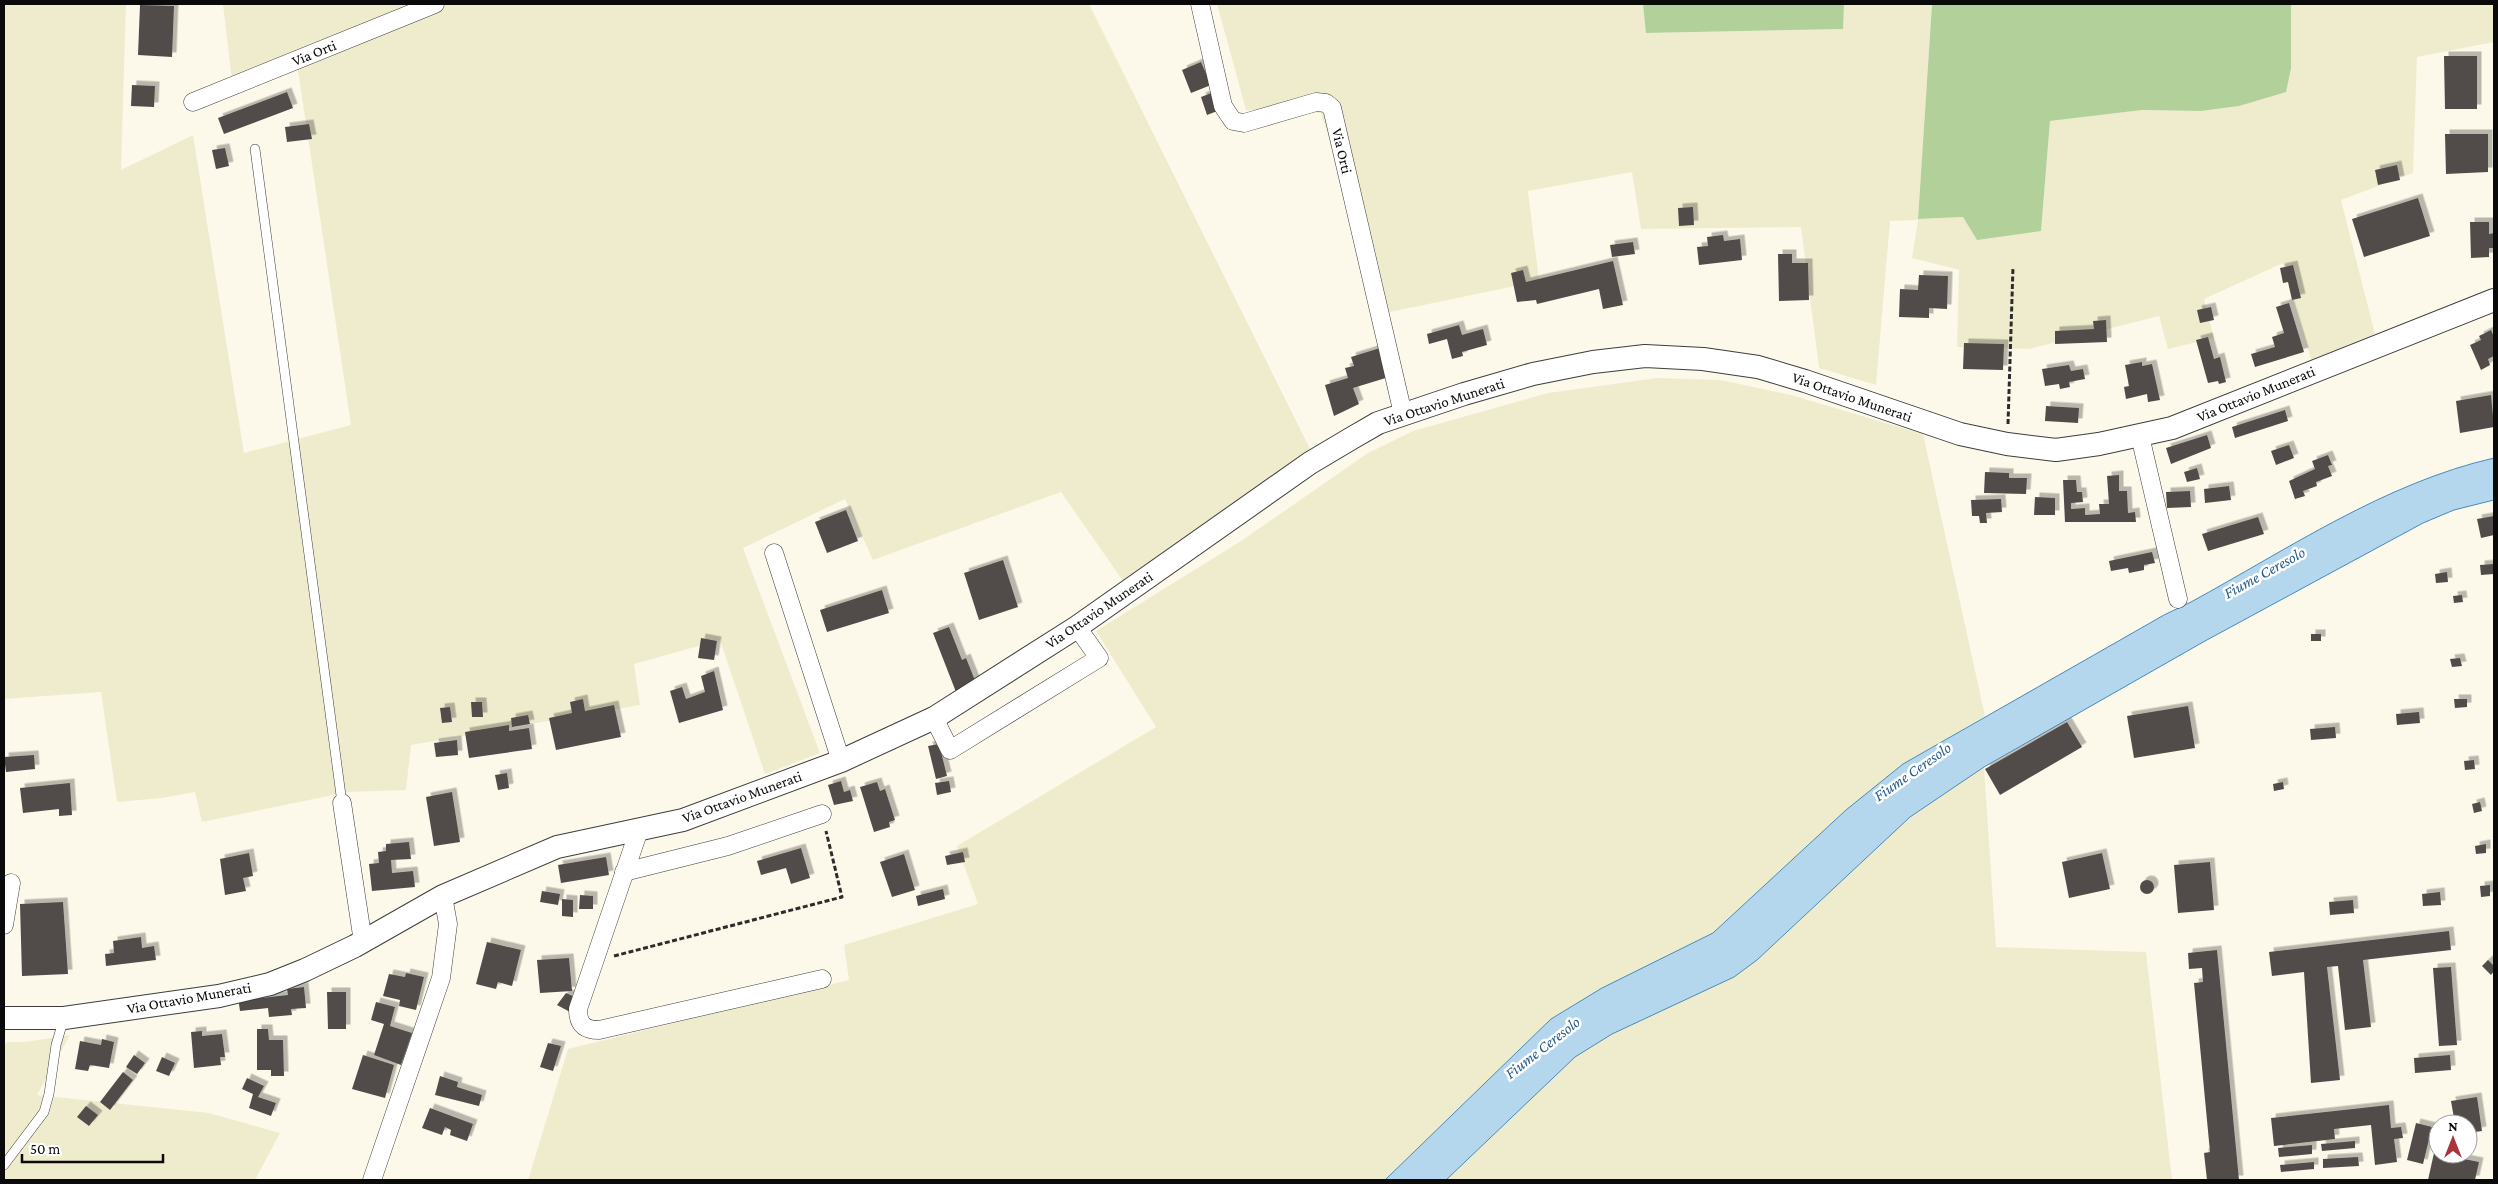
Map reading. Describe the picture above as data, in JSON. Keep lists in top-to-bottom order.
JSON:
{
  "streets": {
    "street": ["Via Orti", "Via Ottavio Munerati"]
  },
  "crossings": [
    ["Via Orti", "Via Ottavio Munerati"]
  ],
  "water": ["Fiume Ceresolo"],
  "scale_bar": "50 m",
  "north": "top"
}
